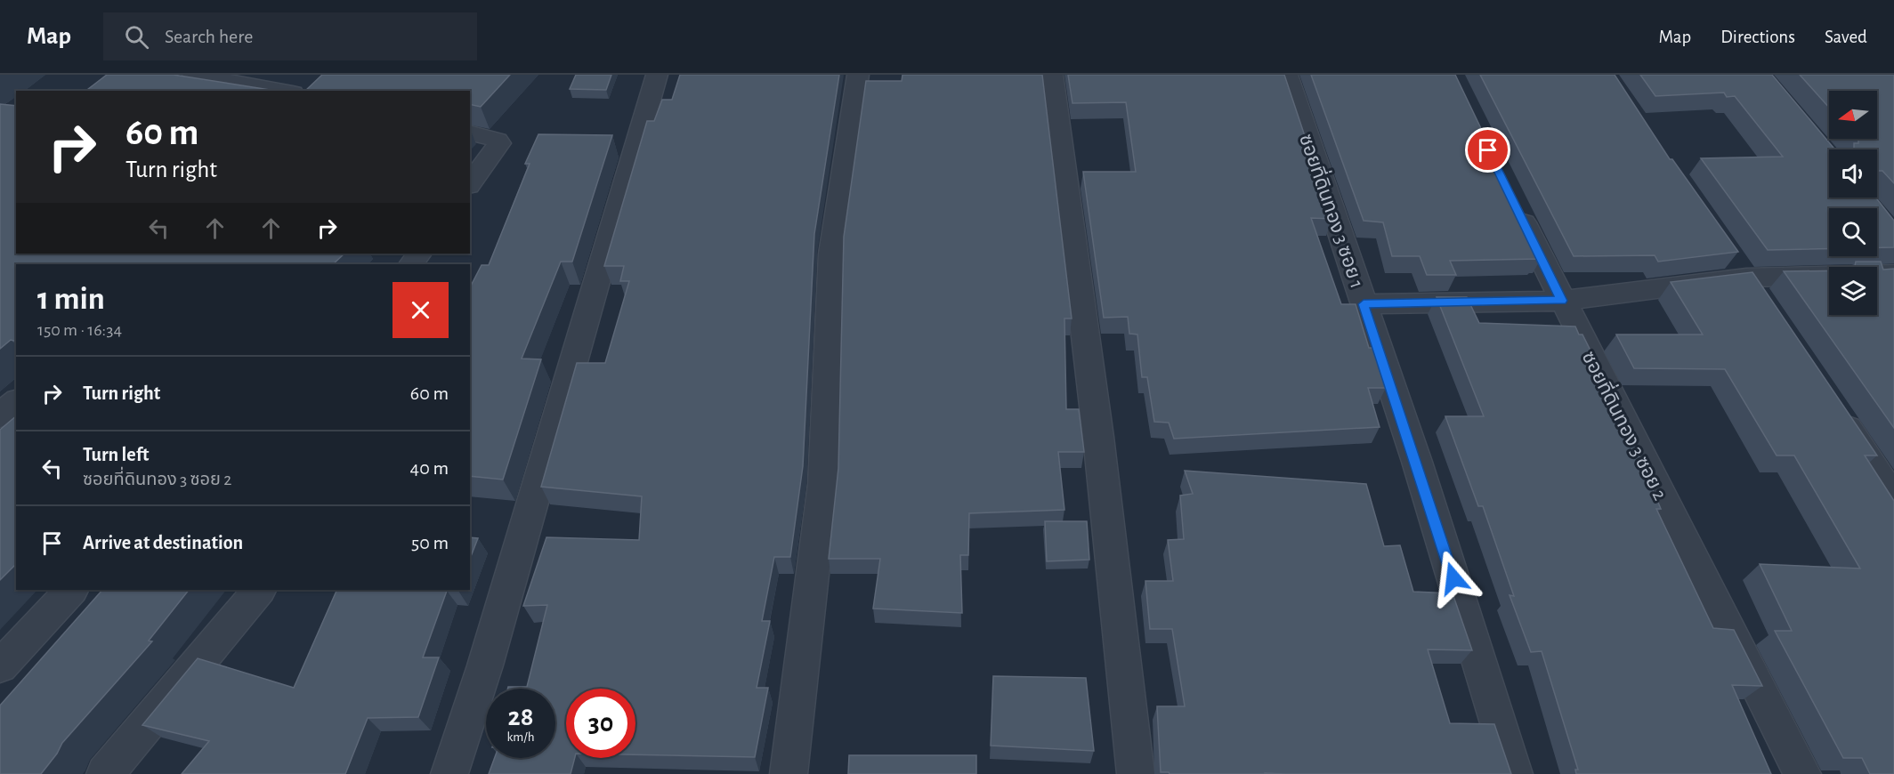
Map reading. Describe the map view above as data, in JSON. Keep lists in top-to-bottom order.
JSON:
{
  "streets": {
    "street": ["ซอยที่ดินทอง 3 ซอย 1", "ซอยที่ดินทอง 3 ซอย 2"]
  },
  "north": "left",
  "page": {
    "header": "Map",
    "search": "Search here",
    "nav": ["Map", "Directions", "Saved"],
    "turn": ["60 m", "Turn right"],
    "heading": ["1 min", "150 m · 16:34"],
    "list": [
      {
        "name": "Turn right",
        "value": "60 m"
      },
      {
        "name": "Turn left",
        "note": "ซอยที่ดินทอง 3 ซอย 2",
        "value": "40 m"
      },
      {
        "name": "Arrive at destination",
        "value": "50 m"
      }
    ],
    "speed": "28 km/h",
    "limit": "30"
  }
}
